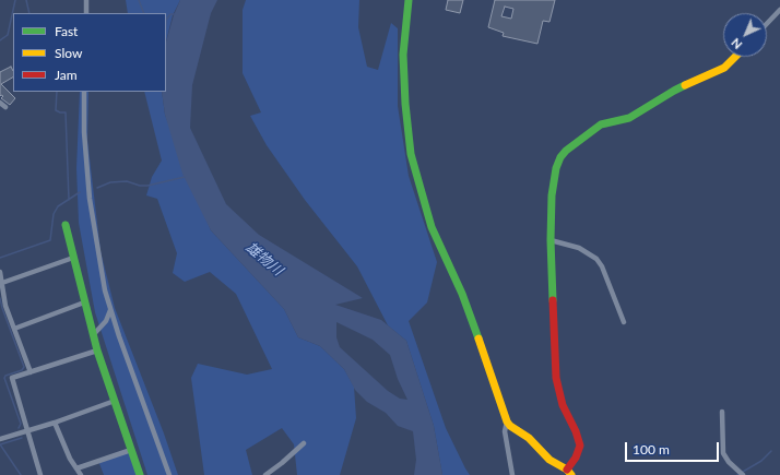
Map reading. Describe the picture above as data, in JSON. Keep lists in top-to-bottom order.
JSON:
{
  "water": ["雄物川"],
  "legend": ["Fast", "Slow", "Jam"],
  "scale_bar": "100 m",
  "north": "bottom left"
}
